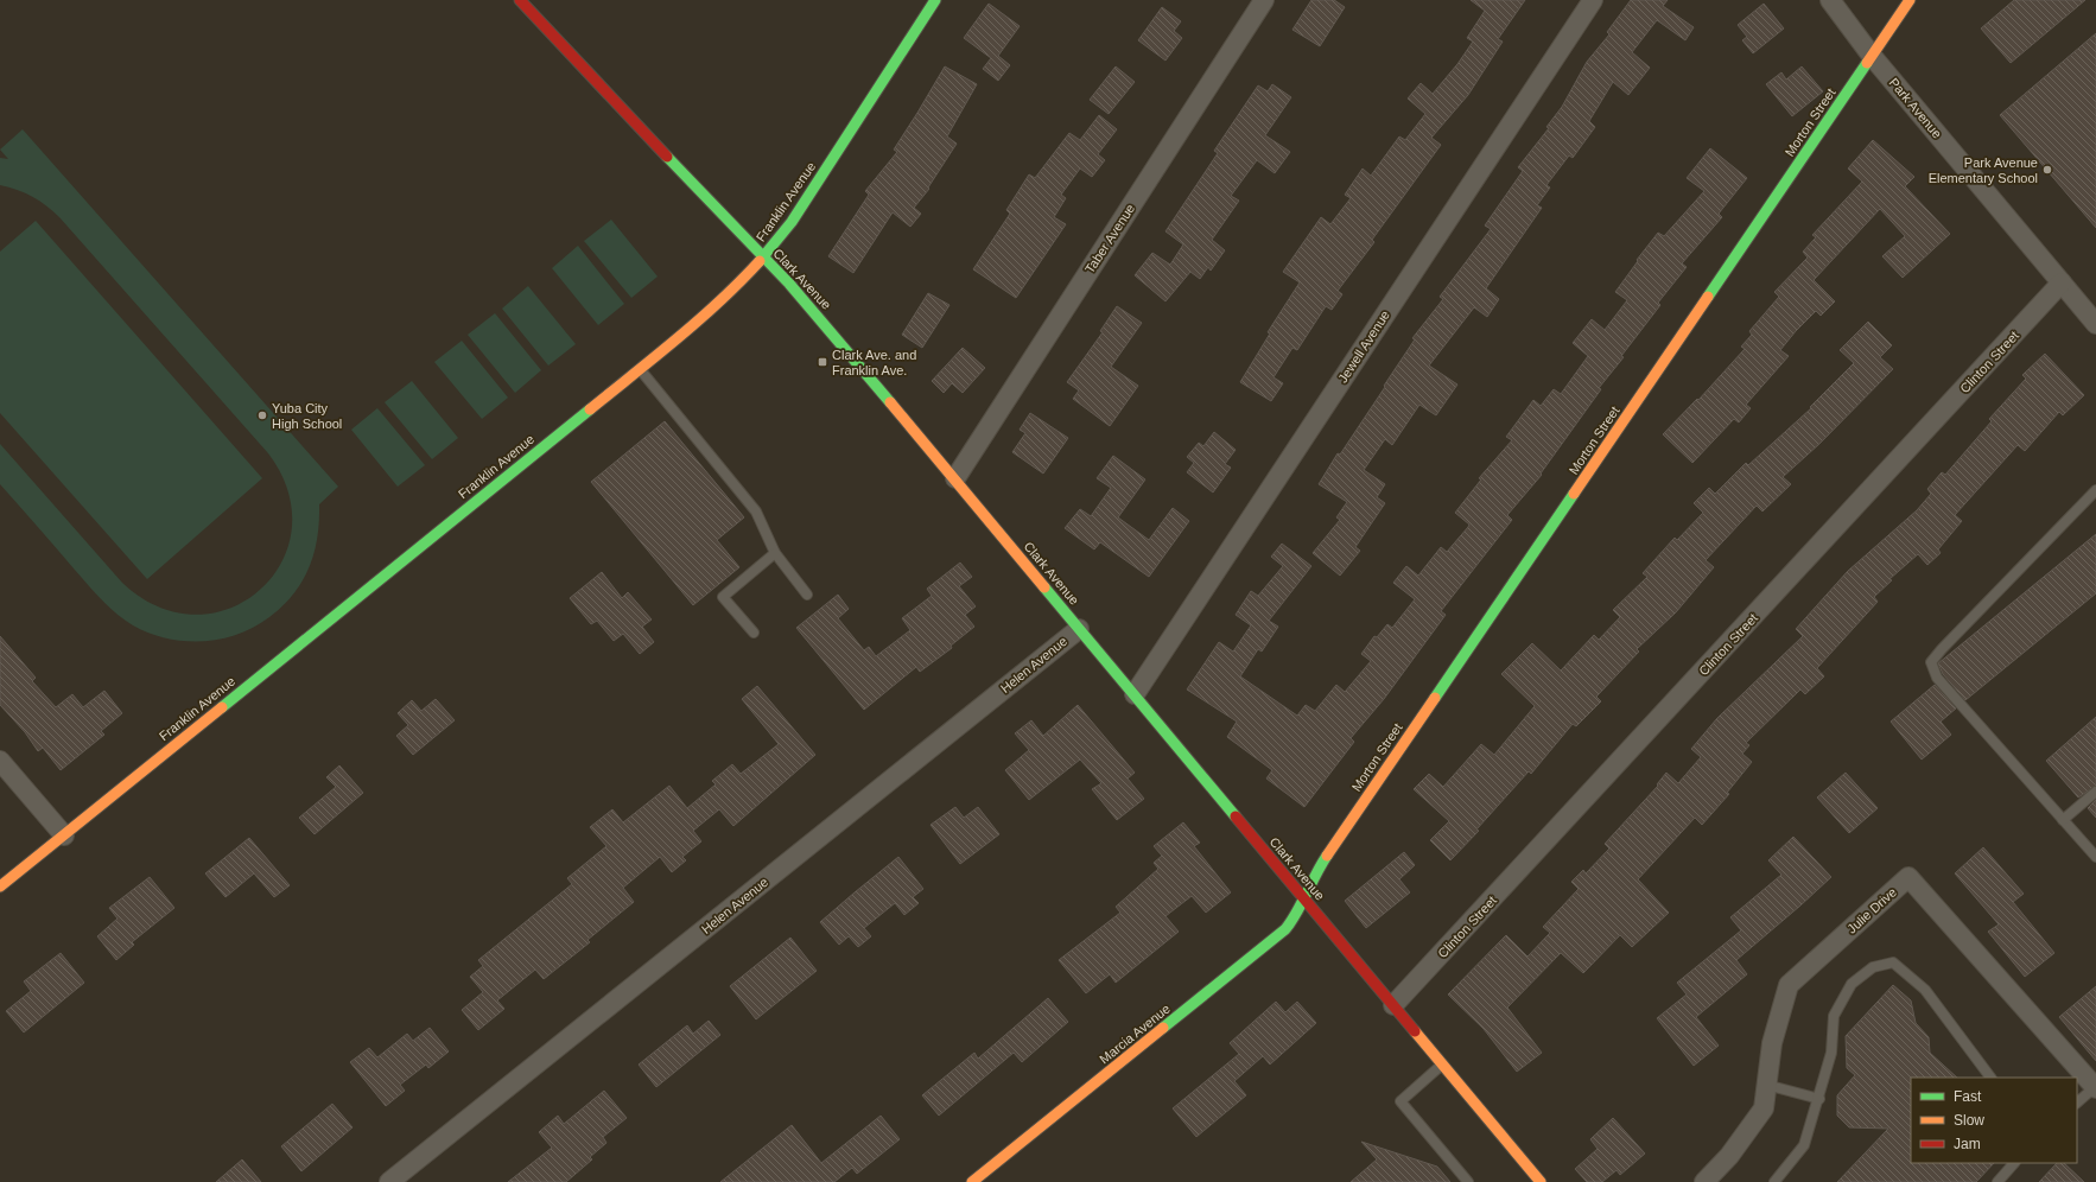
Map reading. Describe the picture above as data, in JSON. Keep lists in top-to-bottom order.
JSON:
{
  "streets": {
    "street": [
      "Park Avenue",
      "Morton Street",
      "Franklin Avenue",
      "Taber Avenue",
      "Clark Avenue",
      "Jewell Avenue",
      "Clinton Street",
      "Helen Avenue",
      "Julie Drive",
      "Marcia Avenue"
    ]
  },
  "crossings": [
    ["Park Avenue", "Morton Street"],
    ["Park Avenue", "Clinton Street"],
    ["Morton Street", "Clark Avenue"],
    ["Morton Street", "Marcia Avenue"],
    ["Franklin Avenue", "Clark Avenue"],
    ["Taber Avenue", "Clark Avenue"],
    ["Clark Avenue", "Jewell Avenue"],
    ["Clark Avenue", "Clinton Street"],
    ["Clark Avenue", "Helen Avenue"],
    ["Clark Avenue", "Marcia Avenue"]
  ],
  "places": {
    "other": ["Park Avenue Elementary School", "Yuba City High School"],
    "transit": ["Clark Ave. and Franklin Ave."]
  },
  "legend": ["Fast", "Slow", "Jam"]
}
